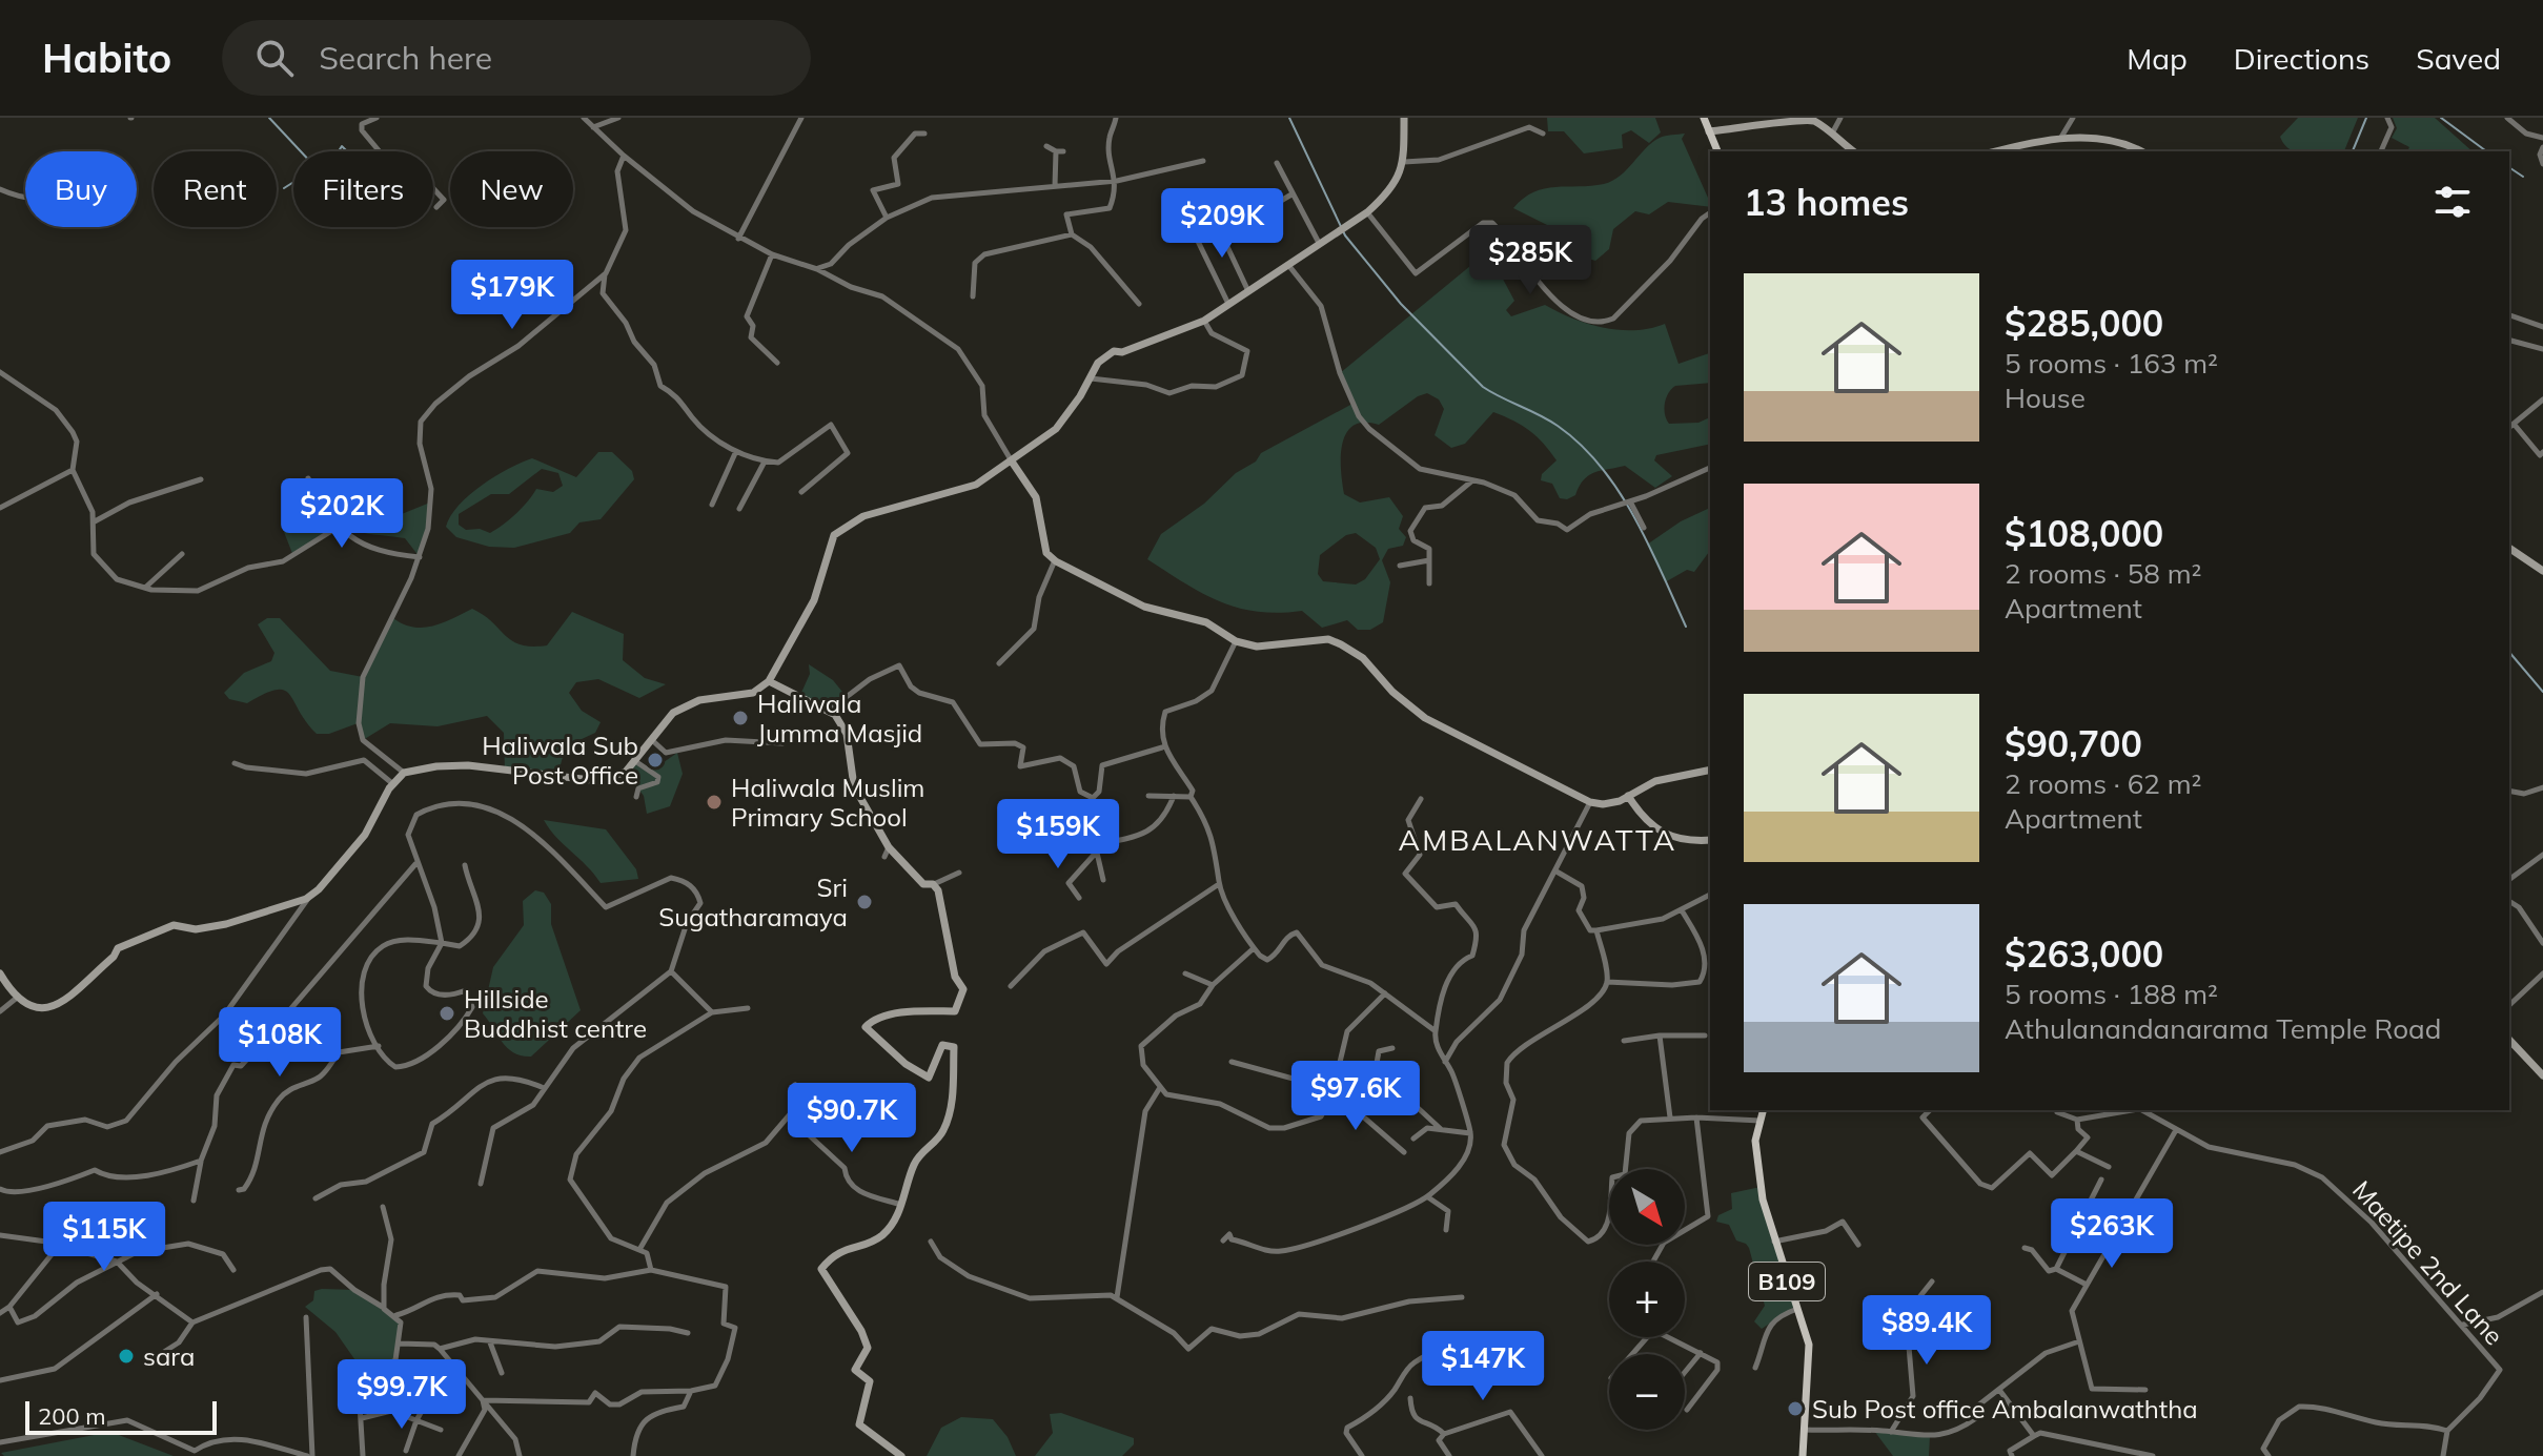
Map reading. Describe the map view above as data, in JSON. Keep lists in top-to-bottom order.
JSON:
{
  "streets": {
    "main road": ["B109"],
    "street": ["Maetipe 2nd Lane"]
  },
  "districts": ["AMBALANWATTA"],
  "places": [
    "Haliwala Jumma Masjid",
    "Haliwala Sub Post Office",
    "Haliwala Muslim Primary School",
    "Sri Sugatharamaya",
    "Hillside Buddhist centre",
    "sara",
    "Sub Post office Ambalanwaththa"
  ],
  "scale_bar": "200 m",
  "north": "bottom right",
  "page": {
    "header": "Habito",
    "search": "Search here",
    "nav": ["Map", "Directions", "Saved"],
    "chip": [
      "Buy",
      "Rent",
      "Filters",
      "New"
    ],
    "heading": "13 homes",
    "price": [
      "$209K",
      "$285K",
      "$179K",
      "$202K",
      "$159K",
      "$108K",
      "$97.6K",
      "$90.7K",
      "$263K",
      "$115K",
      "$89.4K",
      "$147K",
      "$99.7K"
    ],
    "list": [
      {
        "name": "$285,000",
        "note": "5 rooms · 163 m² · House"
      },
      {
        "name": "$108,000",
        "note": "2 rooms · 58 m² · Apartment"
      },
      {
        "name": "$90,700",
        "note": "2 rooms · 62 m² · Apartment"
      },
      {
        "name": "$263,000",
        "note": "5 rooms · 188 m² · Athulanandanarama Temple Road"
      }
    ],
    "map_buttons": ["+", "−"],
    "scale": "200 m"
  }
}
